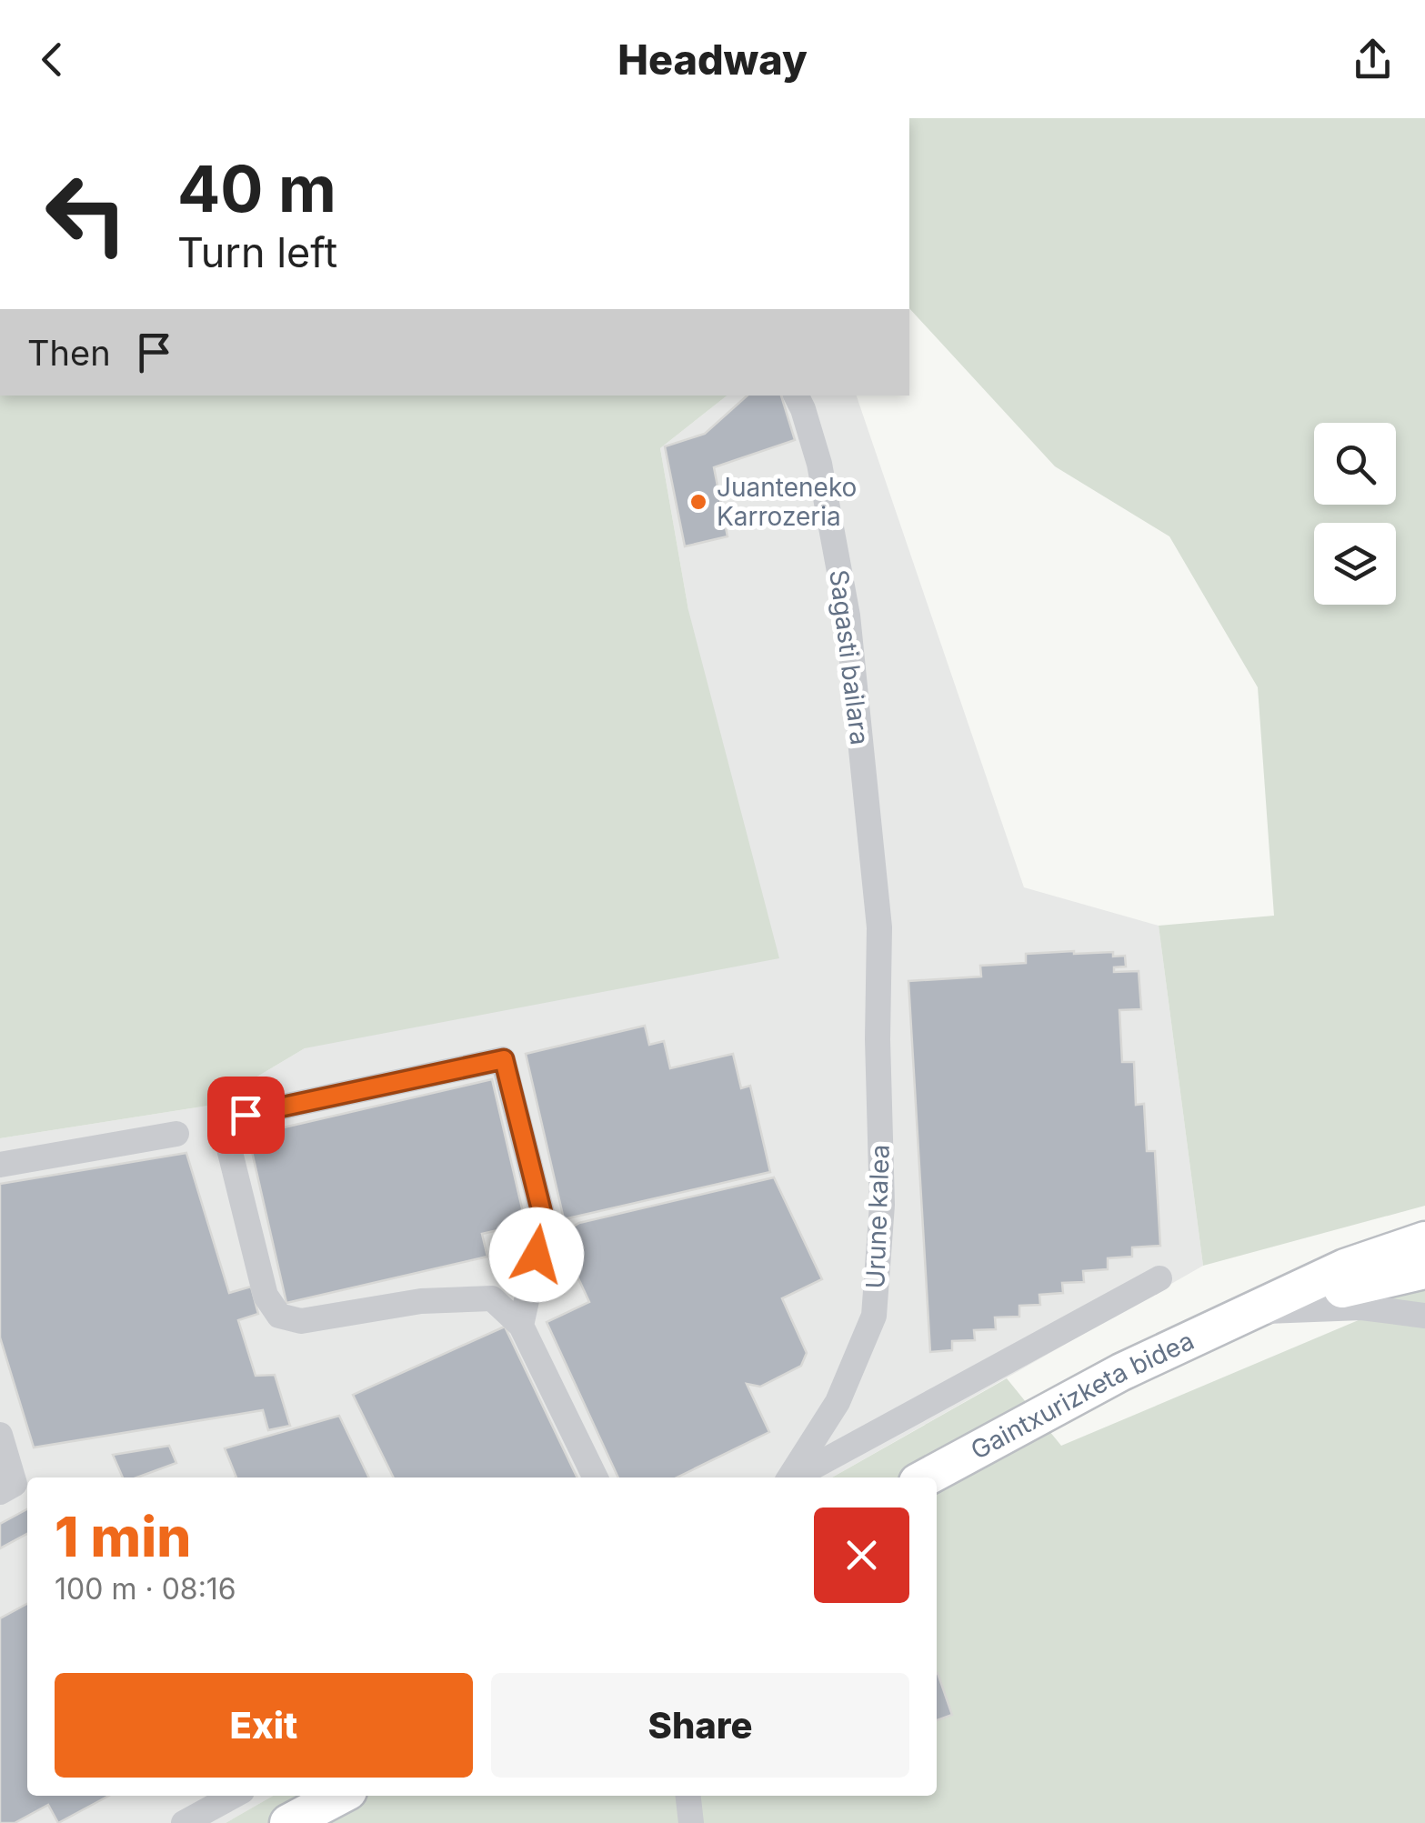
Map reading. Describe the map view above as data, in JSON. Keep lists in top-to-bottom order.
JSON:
{
  "streets": {
    "main road": ["Gaintxurizketa bidea"],
    "street": ["Sagasti bailara", "Urune kalea"]
  },
  "crossings": [
    ["Sagasti bailara", "Urune kalea"]
  ],
  "places": ["Juanteneko Karrozeria"],
  "page": {
    "header": "Headway",
    "turn": ["40 m", "Turn left"],
    "then": "Then",
    "heading": ["1 min", "100 m · 08:16"],
    "buttons": ["Exit", "Share"]
  }
}
